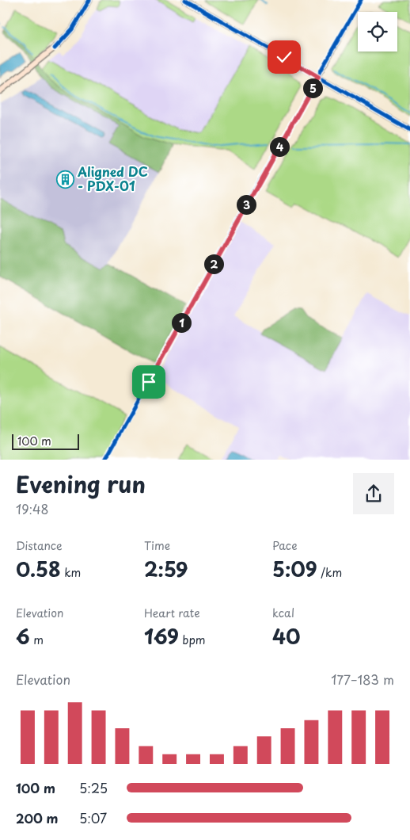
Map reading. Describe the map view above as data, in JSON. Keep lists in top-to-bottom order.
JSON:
{
  "places": {
    "building": ["Aligned DC - PDX-01"]
  },
  "scale_bar": "100 m",
  "page": {
    "pins": [
      "5",
      "4",
      "3",
      "2",
      "1"
    ],
    "scale": "100 m",
    "heading": ["Evening run", "19:48"],
    "stats": [
      ["Distance", "0.58 km"],
      ["Time", "2:59"],
      ["Pace", "5:09 /km"],
      ["Elevation", "6 m"],
      ["Heart rate", "169 bpm"],
      ["kcal", "40"]
    ],
    "chart": ["Elevation", "177–183 m"],
    "list": [
      {
        "name": "100 m",
        "note": "5:25"
      },
      {
        "name": "200 m",
        "note": "5:07"
      }
    ]
  }
}
